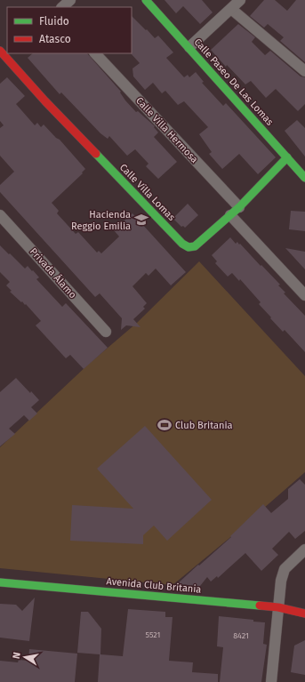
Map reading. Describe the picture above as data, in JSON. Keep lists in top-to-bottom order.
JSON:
{
  "streets": {
    "street": [
      "Calle Paseo De Las Lomas",
      "Calle Villa Hermosa",
      "Calle Villa Lomas",
      "Privada Álamo",
      "Avenida Club Britania"
    ]
  },
  "crossings": [
    ["Calle Paseo De Las Lomas", "Calle Villa Lomas"],
    ["Calle Villa Hermosa", "Calle Villa Lomas"]
  ],
  "places": {
    "school or university": ["Hacienda Reggio Emilia"],
    "sports": ["Club Britania"]
  },
  "house_numbers": ["5521", "8421"],
  "legend": ["Fluido", "Atasco"],
  "north": "left"
}
